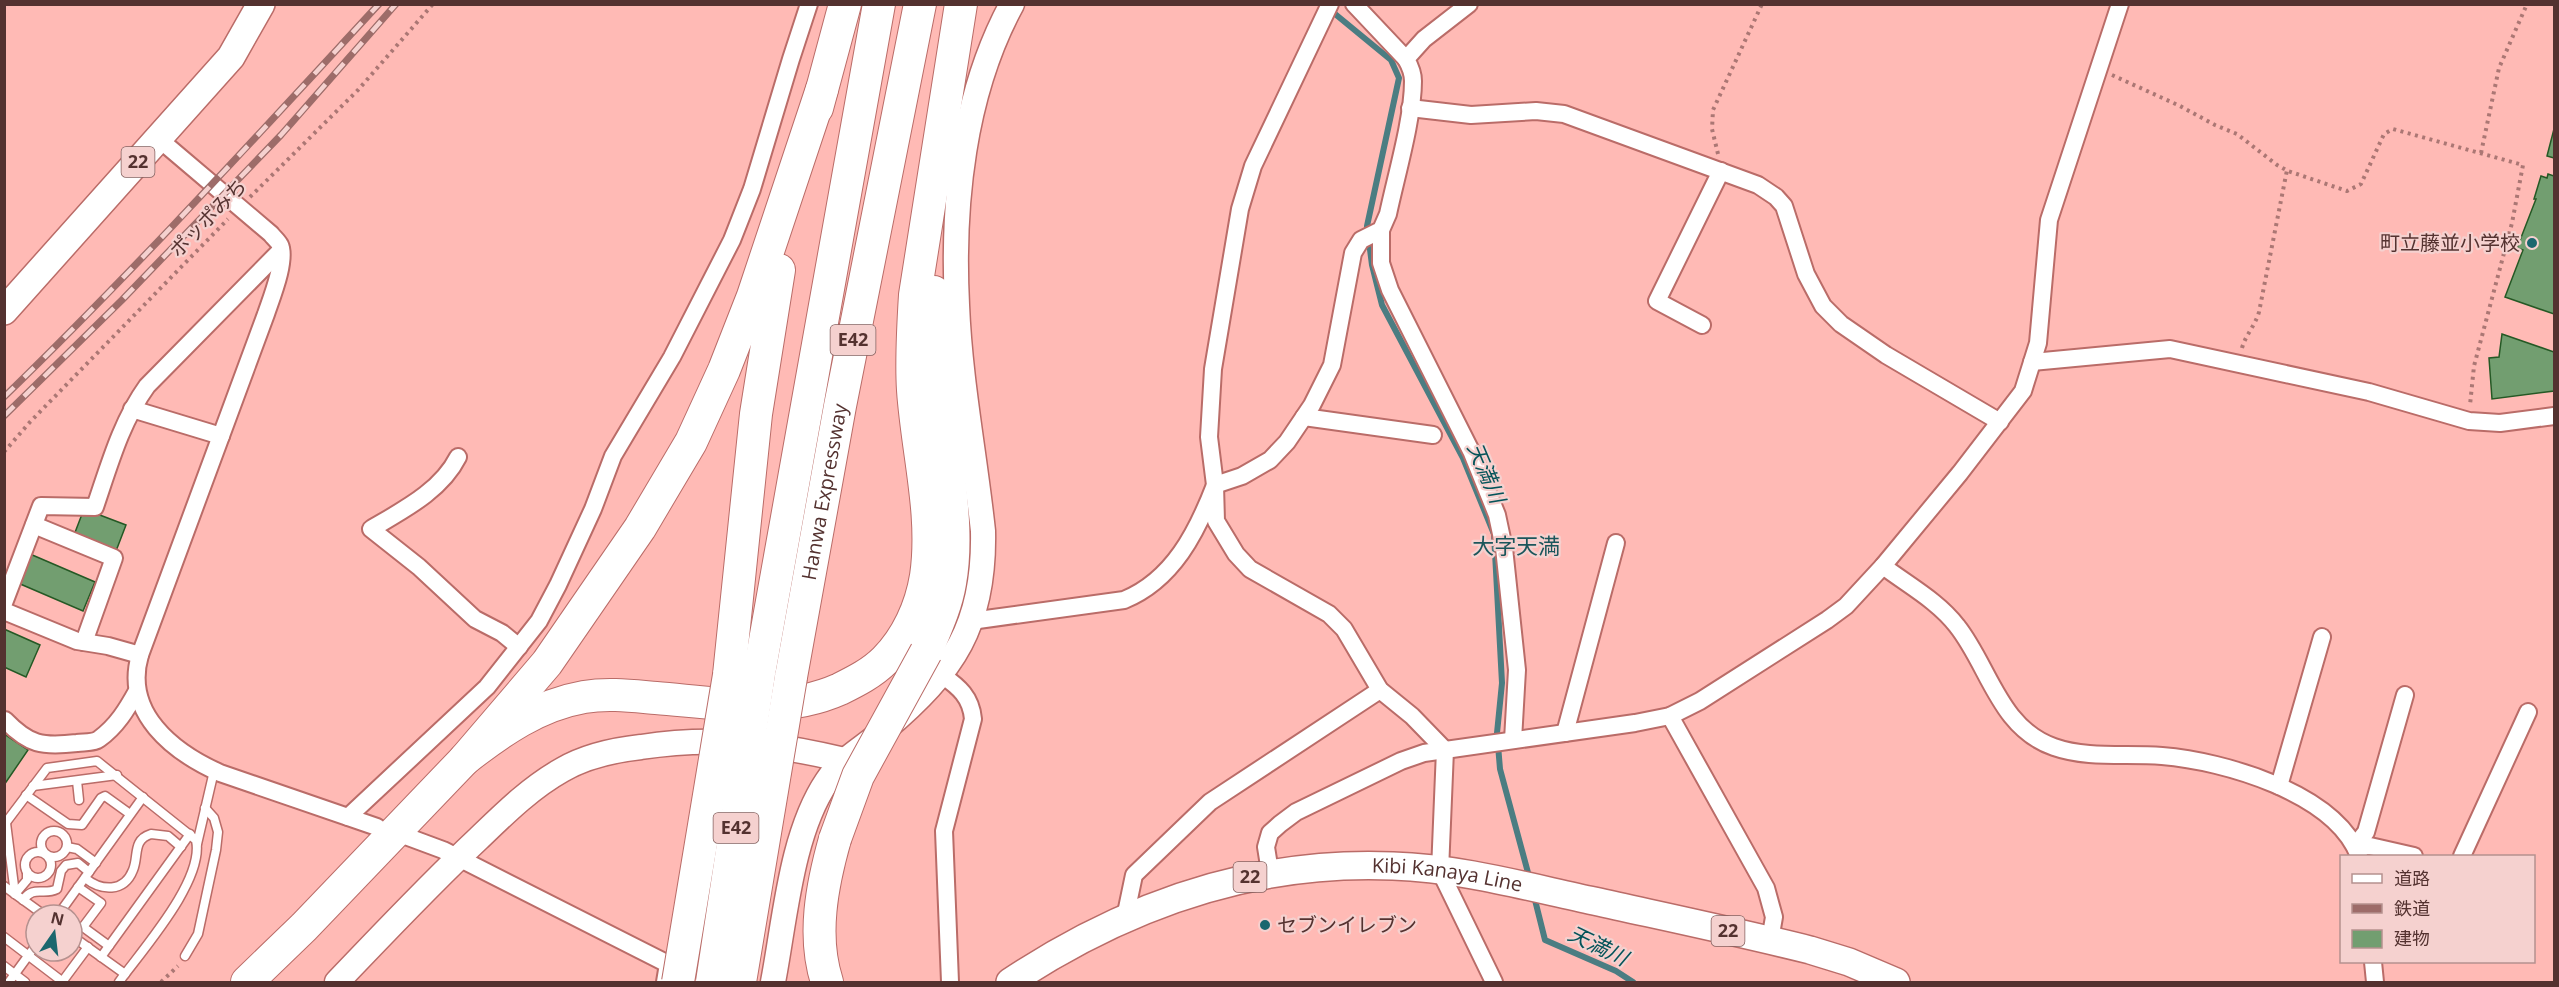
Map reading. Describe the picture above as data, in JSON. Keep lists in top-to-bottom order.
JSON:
{
  "streets": {
    "highway": ["E42", "Hanwa Expressway"],
    "main road": ["22", "Kibi Kanaya Line"],
    "path": ["ポッポみち"]
  },
  "districts": ["大字天満"],
  "water": ["天満川"],
  "places": ["町立藤並小学校", "セブンイレブン"],
  "legend": ["道路", "鉄道", "建物"],
  "north": "top"
}
